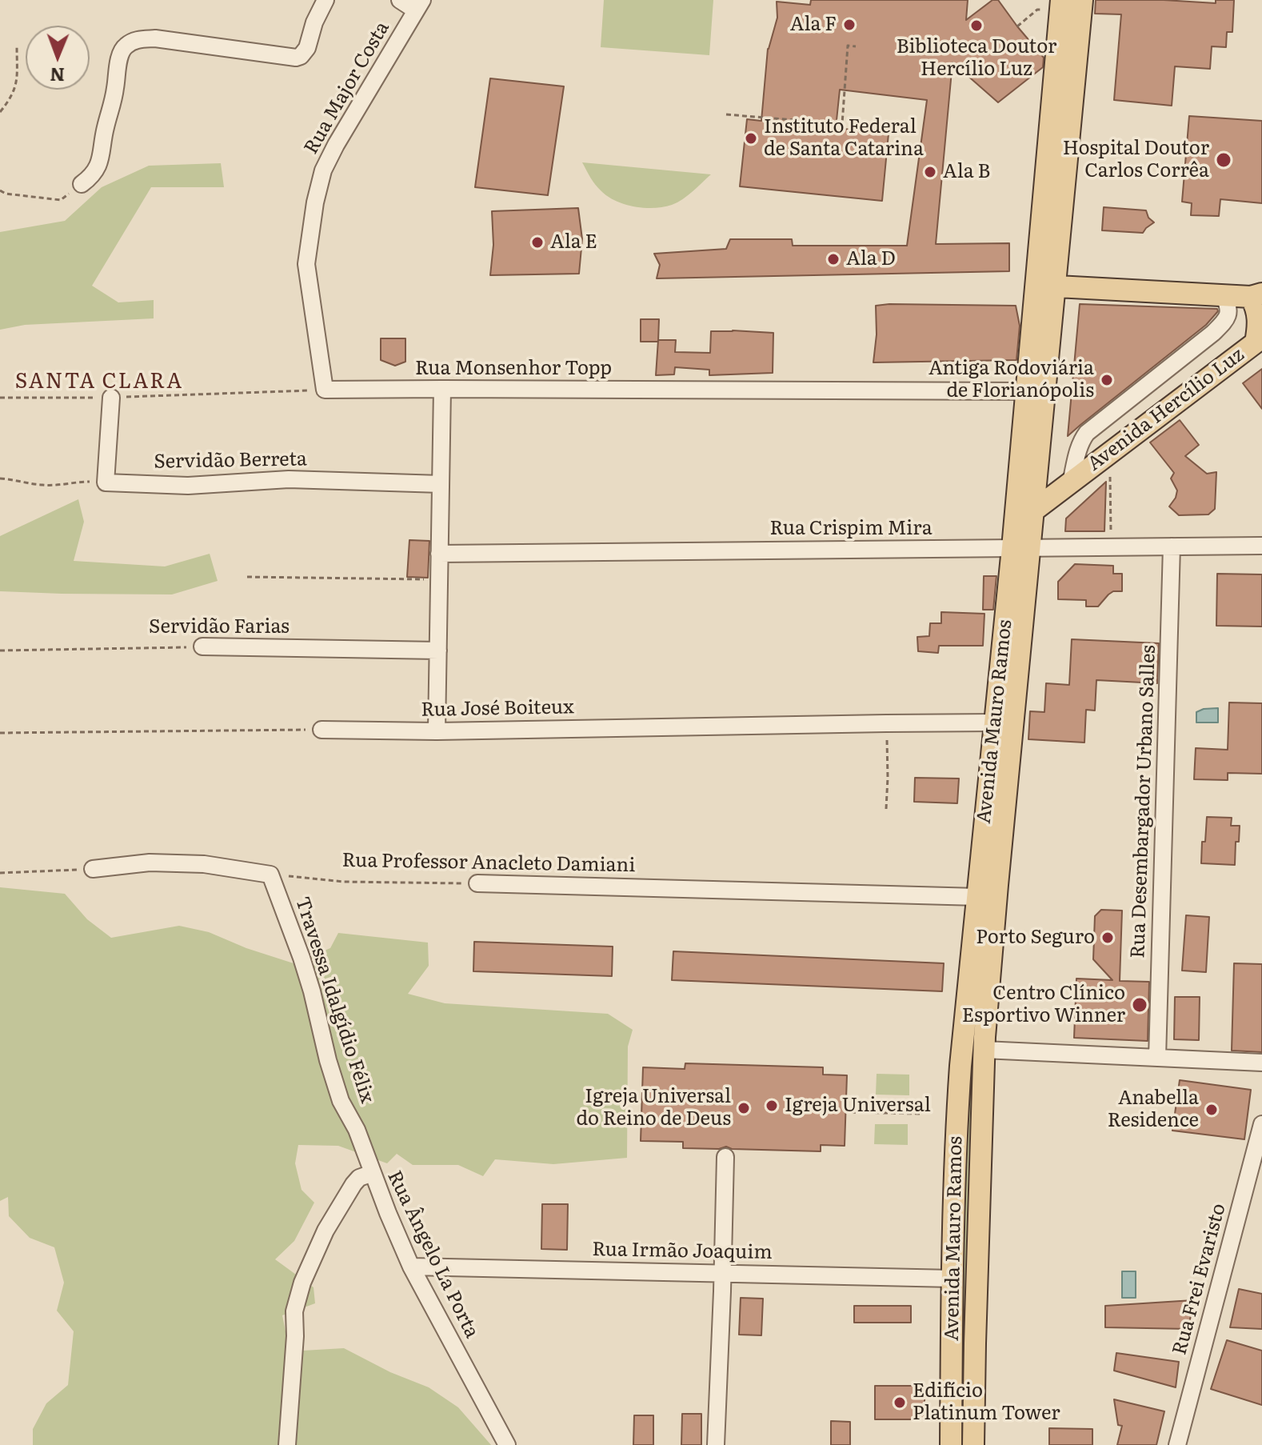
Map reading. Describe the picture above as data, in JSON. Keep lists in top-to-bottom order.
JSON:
{
  "streets": {
    "main road": ["Avenida Hercílio Luz", "Avenida Mauro Ramos"],
    "street": [
      "Rua Major Costa",
      "Rua Monsenhor Topp",
      "Servidão Berreta",
      "Rua Crispim Mira",
      "Servidão Farias",
      "Rua José Boiteux",
      "Rua Desembargador Urbano Salles",
      "Rua Professor Anacleto Damiani",
      "Travessa Idalgídio Félix",
      "Rua Irmão Joaquim",
      "Rua Ângelo La Porta",
      "Rua Frei Evaristo"
    ]
  },
  "crossings": [
    ["Rua Major Costa", "Rua Monsenhor Topp"],
    ["Rua Monsenhor Topp", "Avenida Mauro Ramos"],
    ["Avenida Hercílio Luz", "Avenida Mauro Ramos"],
    ["Rua Crispim Mira", "Avenida Mauro Ramos"],
    ["Rua Crispim Mira", "Rua Desembargador Urbano Salles"],
    ["Rua José Boiteux", "Avenida Mauro Ramos"],
    ["Avenida Mauro Ramos", "Rua Professor Anacleto Damiani"],
    ["Avenida Mauro Ramos", "Rua Irmão Joaquim"],
    ["Rua Professor Anacleto Damiani", "Travessa Idalgídio Félix"],
    ["Travessa Idalgídio Félix", "Rua Ângelo La Porta"],
    ["Rua Irmão Joaquim", "Rua Ângelo La Porta"]
  ],
  "districts": ["SANTA CLARA"],
  "places": [
    "Ala F",
    "Biblioteca Doutor Hercílio Luz",
    "Instituto Federal de Santa Catarina",
    "Hospital Doutor Carlos Corrêa",
    "Ala B",
    "Ala E",
    "Ala D",
    "Antiga Rodoviária de Florianópolis",
    "Porto Seguro",
    "Centro Clínico Esportivo Winner",
    "Igreja Universal",
    "Igreja Universal do Reino de Deus",
    "Anabella Residence",
    "Edifício Platinum Tower"
  ],
  "north": "bottom"
}
